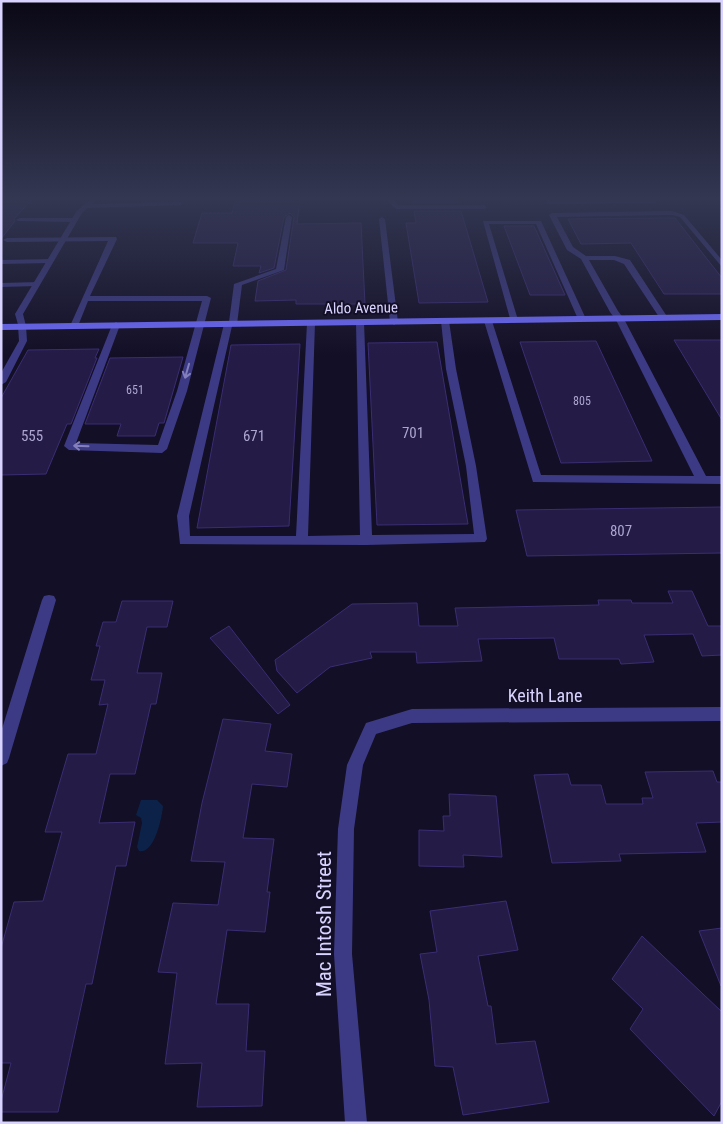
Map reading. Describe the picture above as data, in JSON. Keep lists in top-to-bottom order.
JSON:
{
  "streets": {
    "street": ["Aldo Avenue", "Keith Lane", "Mac Intosh Street"]
  },
  "crossings": [
    ["Keith Lane", "Mac Intosh Street"]
  ],
  "house_numbers": [
    "651",
    "805",
    "701",
    "555",
    "671",
    "807"
  ]
}
